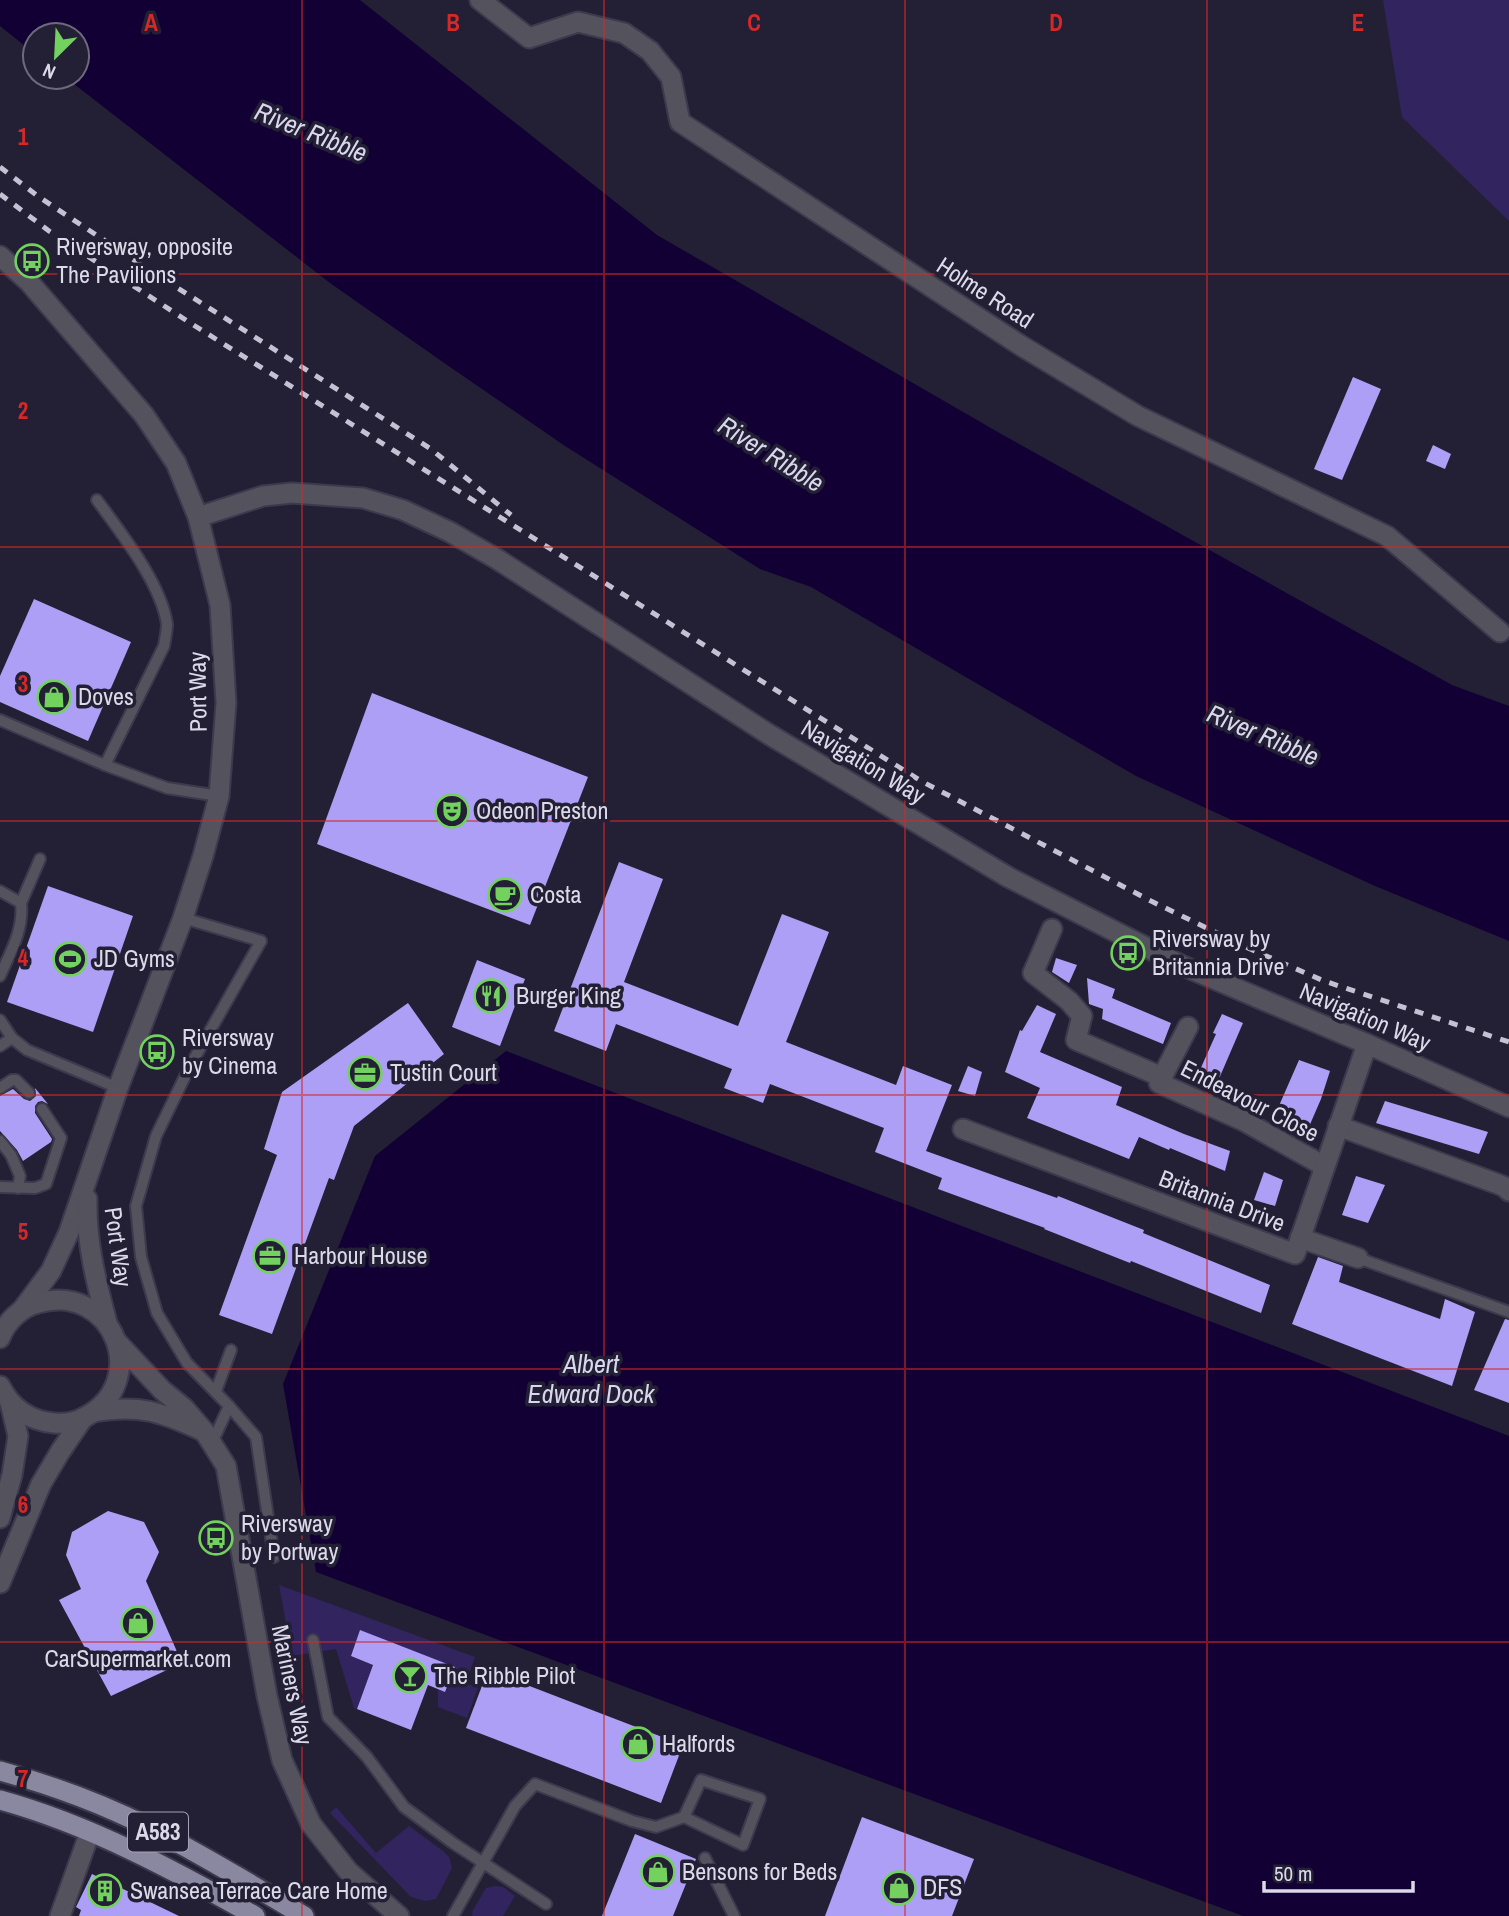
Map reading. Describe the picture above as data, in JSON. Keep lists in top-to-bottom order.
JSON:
{
  "streets": {
    "highway": ["A583"],
    "street": [
      "Holme Road",
      "Port Way",
      "Navigation Way",
      "Endeavour Close",
      "Britannia Drive",
      "Mariners Way"
    ]
  },
  "crossings": [
    ["Port Way", "Navigation Way"],
    ["Navigation Way", "Britannia Drive"],
    ["Endeavour Close", "Britannia Drive"]
  ],
  "water": ["River Ribble", "Albert Edward Dock"],
  "places": {
    "bus stop": [
      "Riversway, opposite The Pavilions",
      "Riversway by Britannia Drive",
      "Riversway by Cinema",
      "Riversway by Portway"
    ],
    "shop": [
      "Doves",
      "CarSupermarket.com",
      "Halfords",
      "Bensons for Beds",
      "DFS"
    ],
    "theatre": ["Odeon Preston"],
    "cafe": ["Costa"],
    "sports": ["JD Gyms"],
    "restaurant": ["Burger King"],
    "office": ["Tustin Court", "Harbour House"],
    "bar": ["The Ribble Pilot"],
    "building": ["Swansea Terrace Care Home"]
  },
  "scale_bar": "50 m",
  "north": "bottom left",
  "grid": {
    "columns": [
      "A",
      "B",
      "C",
      "D",
      "E"
    ],
    "rows": [
      "1",
      "2",
      "3",
      "4",
      "5",
      "6",
      "7"
    ]
  }
}
